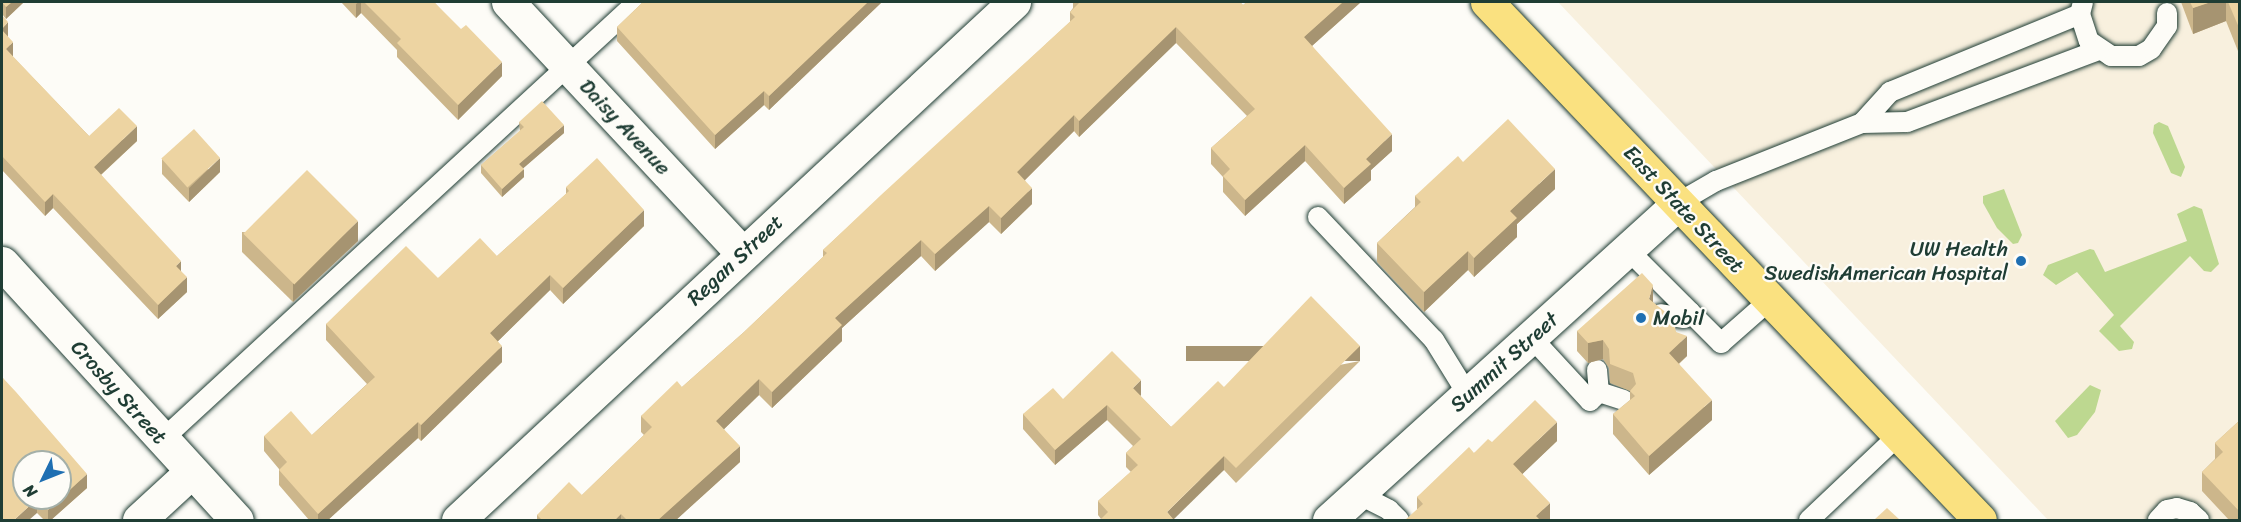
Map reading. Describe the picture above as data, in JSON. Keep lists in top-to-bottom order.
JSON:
{
  "streets": {
    "main road": ["East State Street"],
    "street": [
      "Daisy Avenue",
      "Regan Street",
      "Summit Street",
      "Crosby Street"
    ]
  },
  "crossings": [
    ["Daisy Avenue", "Regan Street"],
    ["East State Street", "Summit Street"]
  ],
  "places": ["UW Health SwedishAmerican Hospital", "Mobil"],
  "north": "bottom left"
}
